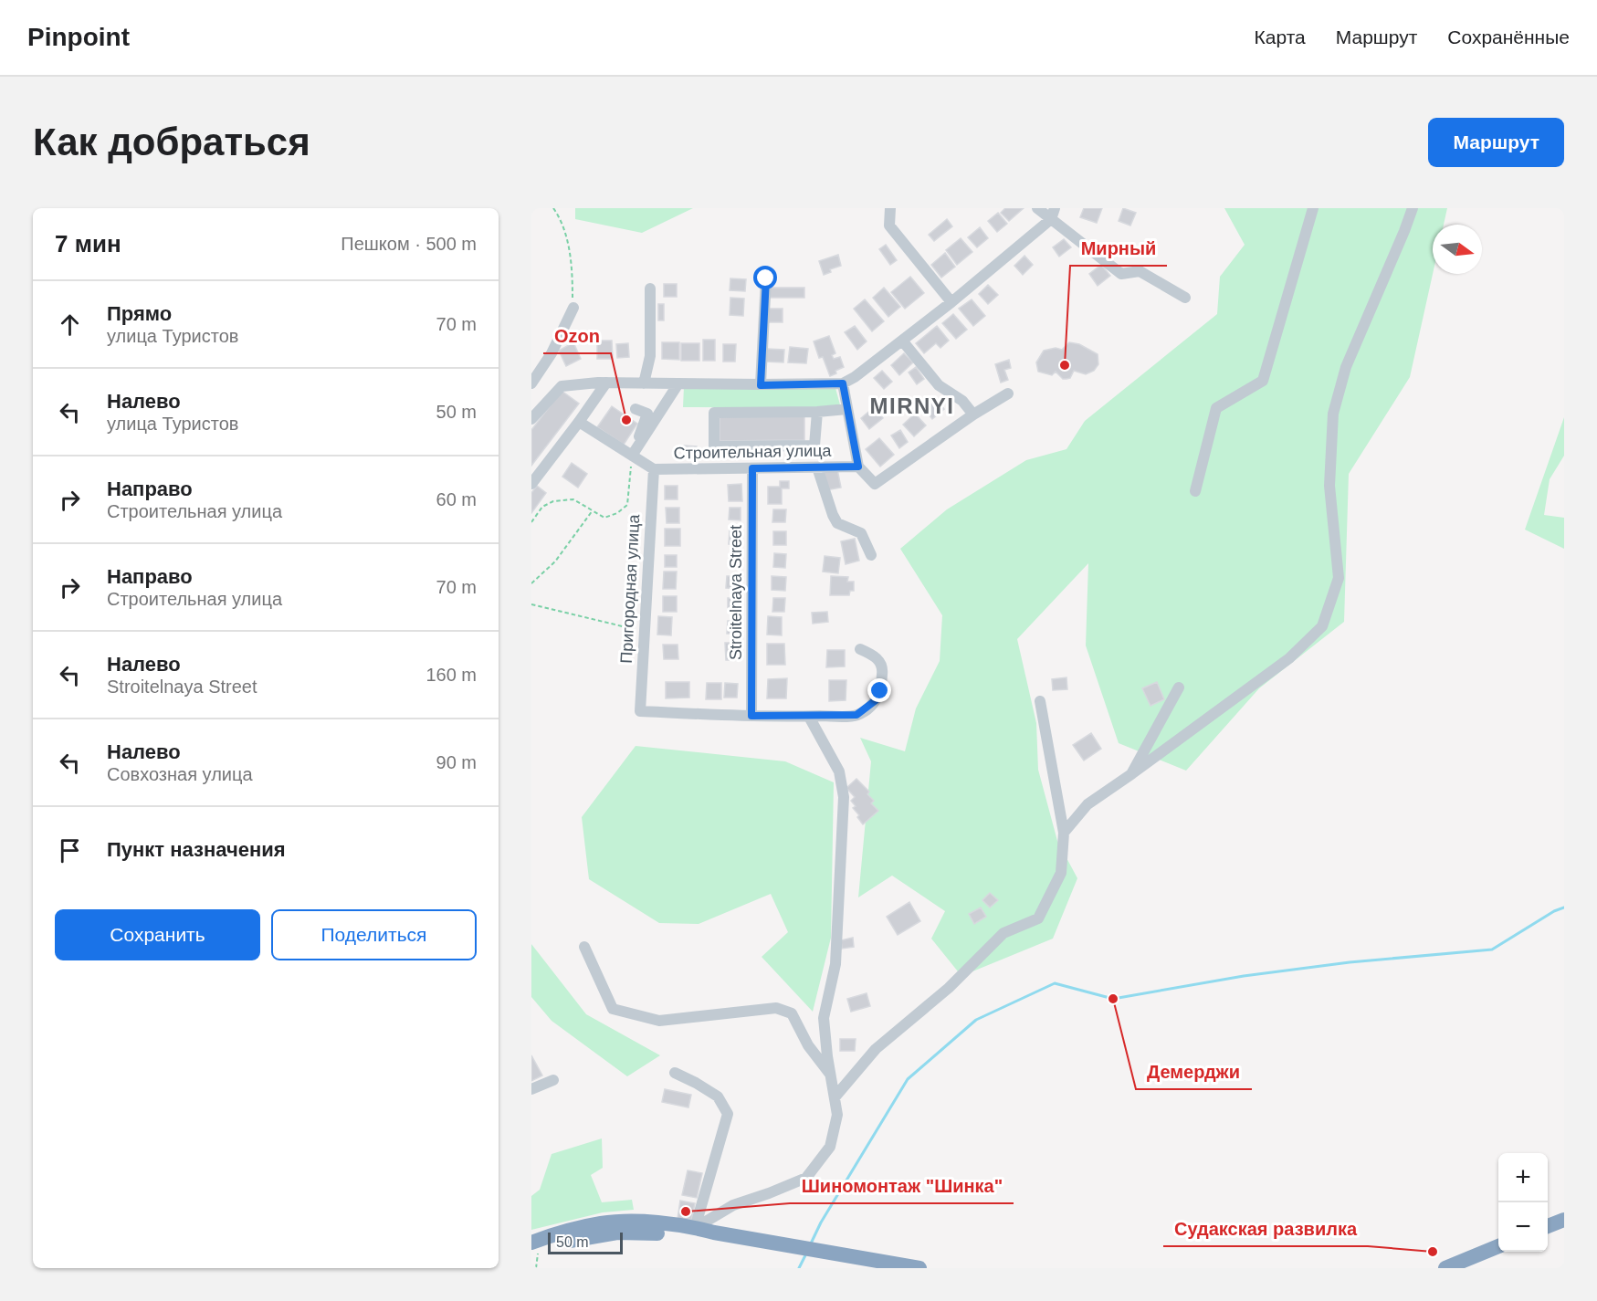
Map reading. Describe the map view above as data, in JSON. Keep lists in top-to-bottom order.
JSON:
{
  "streets": {
    "street": ["Строительная улица", "Пригородная улица", "Stroitelnaya Street"]
  },
  "crossings": [
    ["Строительная улица", "Пригородная улица"],
    ["Строительная улица", "Stroitelnaya Street"],
    ["Пригородная улица", "Stroitelnaya Street"]
  ],
  "districts": ["MIRNYI"],
  "places": [
    "Мирный",
    "Ozon",
    "Демерджи",
    "Шиномонтаж \"Шинка\"",
    "Судакская развилка"
  ],
  "scale_bar": "50 m",
  "north": "right",
  "page": {
    "header": "Pinpoint",
    "nav": ["Карта", "Маршрут", "Сохранённые"],
    "buttons": [
      "Маршрут",
      ["Сохранить", "Поделиться"]
    ],
    "title": "Как добраться",
    "heading": ["7 мин", "Пешком · 500 m"],
    "list": [
      ["Прямо", "улица Туристов", "70 m"],
      ["Налево", "улица Туристов", "50 m"],
      ["Направо", "Строительная улица", "60 m"],
      ["Направо", "Строительная улица", "70 m"],
      ["Налево", "Stroitelnaya Street", "160 m"],
      ["Налево", "Совхозная улица", "90 m"],
      "Пункт назначения"
    ],
    "map_buttons": ["+", "−"],
    "scale": "50 m"
  }
}
